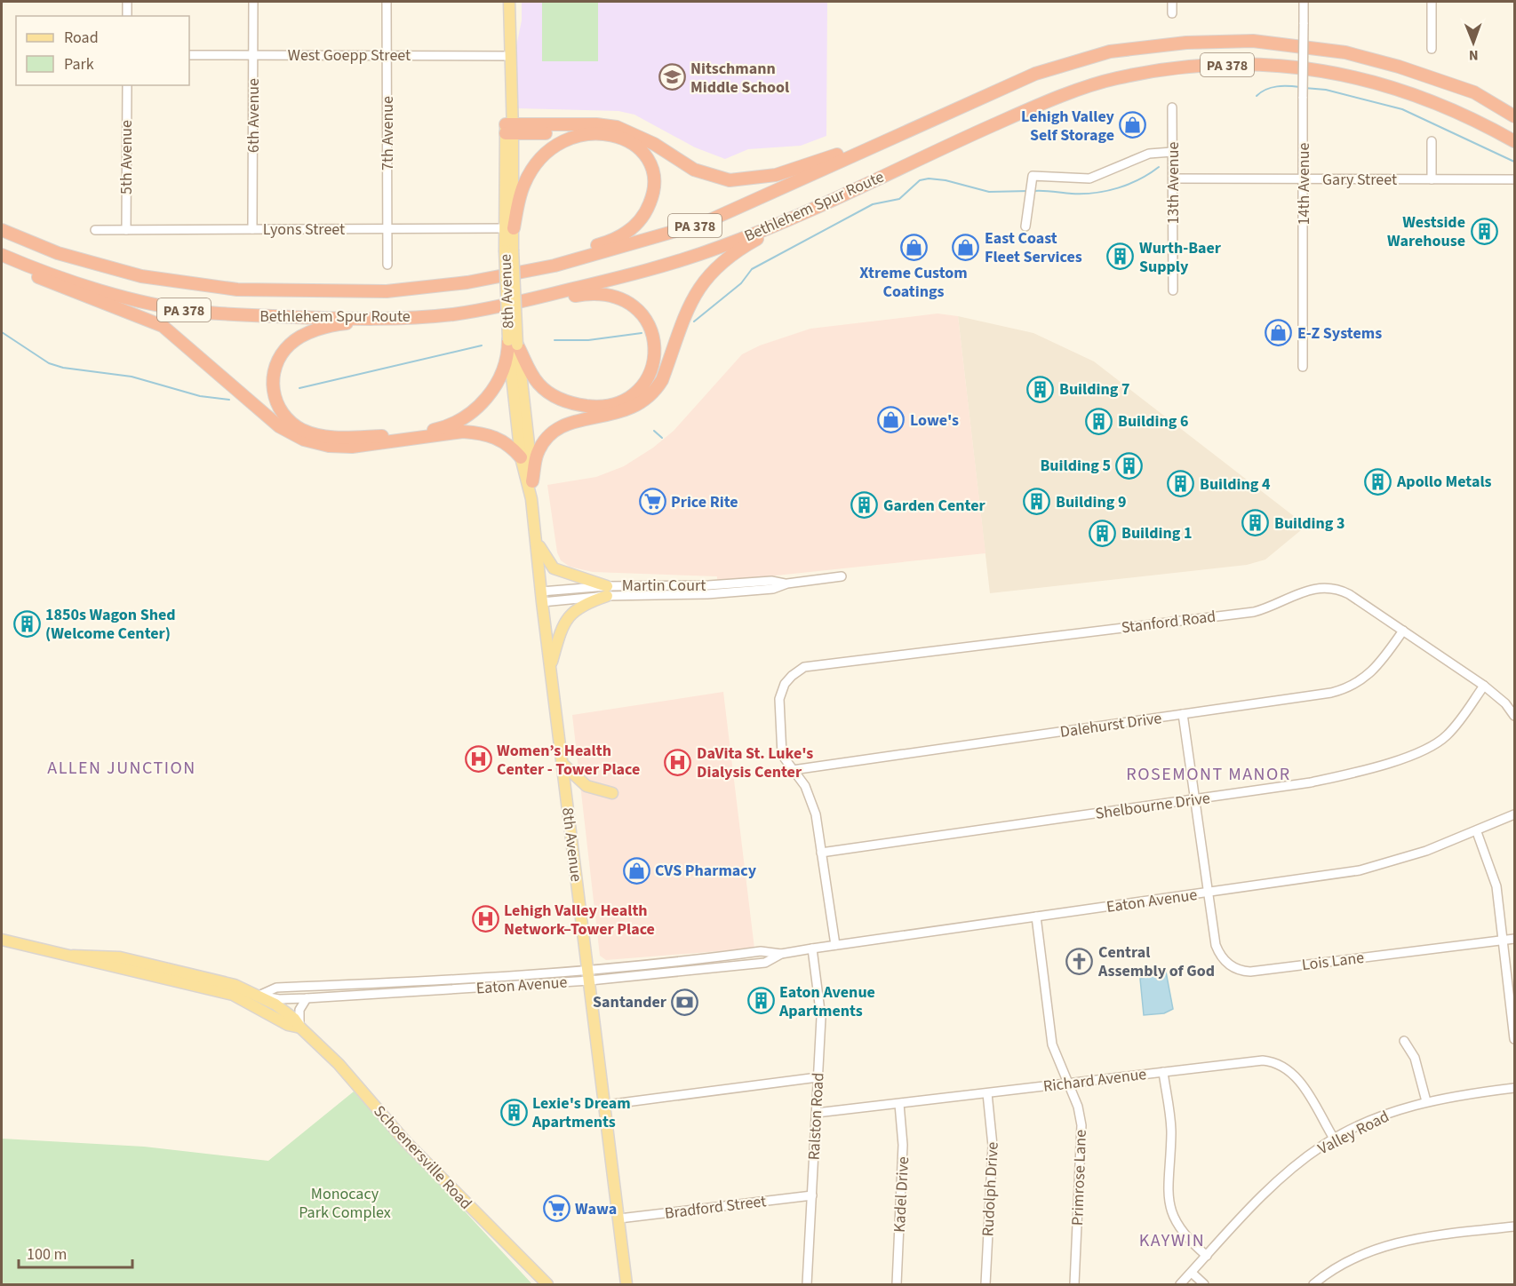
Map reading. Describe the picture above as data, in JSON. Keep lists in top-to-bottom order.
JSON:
{
  "streets": {
    "highway": ["PA 378", "Bethlehem Spur Route"],
    "main road": ["8th Avenue", "Schoenersville Road"],
    "street": [
      "West Goepp Street",
      "6th Avenue",
      "7th Avenue",
      "5th Avenue",
      "Gary Street",
      "13th Avenue",
      "14th Avenue",
      "Lyons Street",
      "Martin Court",
      "Stanford Road",
      "Dalehurst Drive",
      "Shelbourne Drive",
      "Eaton Avenue",
      "Lois Lane",
      "Richard Avenue",
      "Ralston Road",
      "Valley Road",
      "Primrose Lane",
      "Rudolph Drive",
      "Kadel Drive",
      "Bradford Street"
    ]
  },
  "crossings": [
    ["West Goepp Street", "6th Avenue"],
    ["West Goepp Street", "7th Avenue"],
    ["West Goepp Street", "8th Avenue"],
    ["6th Avenue", "Lyons Street"],
    ["7th Avenue", "Lyons Street"],
    ["5th Avenue", "Lyons Street"],
    ["Gary Street", "13th Avenue"],
    ["Gary Street", "14th Avenue"],
    ["Lyons Street", "8th Avenue"],
    ["8th Avenue", "Martin Court"],
    ["8th Avenue", "Eaton Avenue"],
    ["8th Avenue", "Bradford Street"],
    ["Stanford Road", "Dalehurst Drive"],
    ["Stanford Road", "Shelbourne Drive"],
    ["Dalehurst Drive", "Lois Lane"],
    ["Shelbourne Drive", "Lois Lane"],
    ["Eaton Avenue", "Lois Lane"],
    ["Eaton Avenue", "Ralston Road"],
    ["Eaton Avenue", "Schoenersville Road"],
    ["Eaton Avenue", "Primrose Lane"],
    ["Richard Avenue", "Ralston Road"],
    ["Richard Avenue", "Valley Road"],
    ["Richard Avenue", "Primrose Lane"],
    ["Richard Avenue", "Rudolph Drive"],
    ["Richard Avenue", "Kadel Drive"],
    ["Ralston Road", "Bradford Street"]
  ],
  "districts": ["ALLEN JUNCTION", "ROSEMONT MANOR", "KAYWIN"],
  "parks": ["Monocacy Park Complex"],
  "places": {
    "school or university": ["Nitschmann Middle School"],
    "shop": [
      "Lehigh Valley Self Storage",
      "Xtreme Custom Coatings",
      "East Coast Fleet Services",
      "E-Z Systems",
      "Lowe's",
      "CVS Pharmacy"
    ],
    "building": [
      "Westside Warehouse",
      "Wurth-Baer Supply",
      "Building 7",
      "Building 6",
      "Building 5",
      "Apollo Metals",
      "Building 4",
      "Building 9",
      "Garden Center",
      "Building 3",
      "Building 1",
      "1850s Wagon Shed (Welcome Center)",
      "Eaton Avenue Apartments",
      "Lexie's Dream Apartments"
    ],
    "supermarket": ["Price Rite", "Wawa"],
    "hospital": ["Women’s Health Center - Tower Place", "DaVita St. Luke's Dialysis Center", "Lehigh Valley Health Network–Tower Place"],
    "church": ["Central Assembly of God"],
    "bank": ["Santander"]
  },
  "legend": ["Road", "Park"],
  "scale_bar": "100 m",
  "north": "bottom"
}
